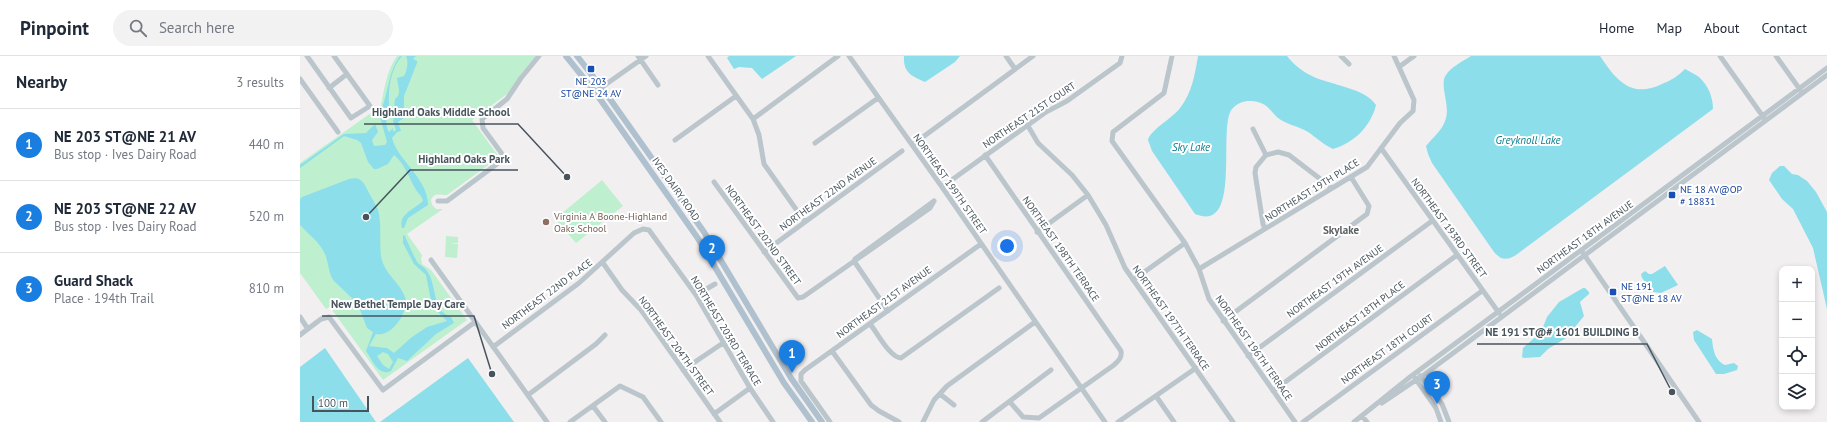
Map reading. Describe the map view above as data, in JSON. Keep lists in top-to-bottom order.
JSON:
{
  "streets": {
    "main road": ["IVES DAIRY ROAD"],
    "street": [
      "NORTHEAST 21ST COURT",
      "NORTHEAST 199TH STREET",
      "NORTHEAST 19TH PLACE",
      "NORTHEAST 22ND AVENUE",
      "NORTHEAST 193RD STREET",
      "NORTHEAST 202ND STREET",
      "NORTHEAST 18TH AVENUE",
      "NORTHEAST 198TH TERRACE",
      "NORTHEAST 19TH AVENUE",
      "NORTHEAST 22ND PLACE",
      "NORTHEAST 21ST AVENUE",
      "NORTHEAST 18TH PLACE",
      "NORTHEAST 197TH TERRACE",
      "NORTHEAST 203RD TERRACE",
      "NORTHEAST 204TH STREET",
      "NORTHEAST 196TH TERRACE",
      "NORTHEAST 18TH COURT"
    ]
  },
  "crossings": [
    ["NORTHEAST 21ST COURT", "NORTHEAST 199TH STREET"],
    ["NORTHEAST 21ST COURT", "NORTHEAST 198TH TERRACE"],
    ["NORTHEAST 21ST COURT", "NORTHEAST 197TH TERRACE"],
    ["NORTHEAST 199TH STREET", "NORTHEAST 198TH TERRACE"],
    ["NORTHEAST 199TH STREET", "NORTHEAST 21ST AVENUE"],
    ["NORTHEAST 19TH PLACE", "NORTHEAST 193RD STREET"],
    ["NORTHEAST 19TH PLACE", "NORTHEAST 196TH TERRACE"],
    ["NORTHEAST 22ND AVENUE", "NORTHEAST 202ND STREET"],
    ["NORTHEAST 193RD STREET", "NORTHEAST 18TH AVENUE"],
    ["NORTHEAST 193RD STREET", "NORTHEAST 19TH AVENUE"],
    ["NORTHEAST 193RD STREET", "NORTHEAST 18TH PLACE"],
    ["NORTHEAST 193RD STREET", "NORTHEAST 18TH COURT"],
    ["NORTHEAST 19TH AVENUE", "NORTHEAST 196TH TERRACE"],
    ["NORTHEAST 22ND PLACE", "NORTHEAST 203RD TERRACE"],
    ["NORTHEAST 22ND PLACE", "NORTHEAST 204TH STREET"],
    ["NORTHEAST 18TH PLACE", "NORTHEAST 196TH TERRACE"]
  ],
  "districts": ["Skylake"],
  "water": ["Greyknoll Lake", "Sky Lake"],
  "places": {
    "transit": ["NE 203 ST@NE 24 AV", "NE 18 AV@OP # 18831", "NE 191 ST@NE 18 AV"],
    "other": [
      "Highland Oaks Middle School",
      "Highland Oaks Park",
      "Virginia A Boone-Highland Oaks School",
      "New Bethel Temple Day Care",
      "NE 191 ST@# 1601 BUILDING B"
    ]
  },
  "scale_bar": "100 m",
  "page": {
    "header": "Pinpoint",
    "search": "Search here",
    "nav": [
      "Home",
      "Map",
      "About",
      "Contact"
    ],
    "heading": ["Nearby", "3 results"],
    "list": [
      {
        "mark": "1",
        "name": "NE 203 ST@NE 21 AV",
        "note": "Bus stop · Ives Dairy Road",
        "value": "440 m"
      },
      {
        "mark": "2",
        "name": "NE 203 ST@NE 22 AV",
        "note": "Bus stop · Ives Dairy Road",
        "value": "520 m"
      },
      {
        "mark": "3",
        "name": "Guard Shack",
        "note": "Place · 194th Trail",
        "value": "810 m"
      }
    ],
    "pins": ["2", "1", "3"],
    "map_buttons": ["+", "−"],
    "scale": "100 m"
  }
}
